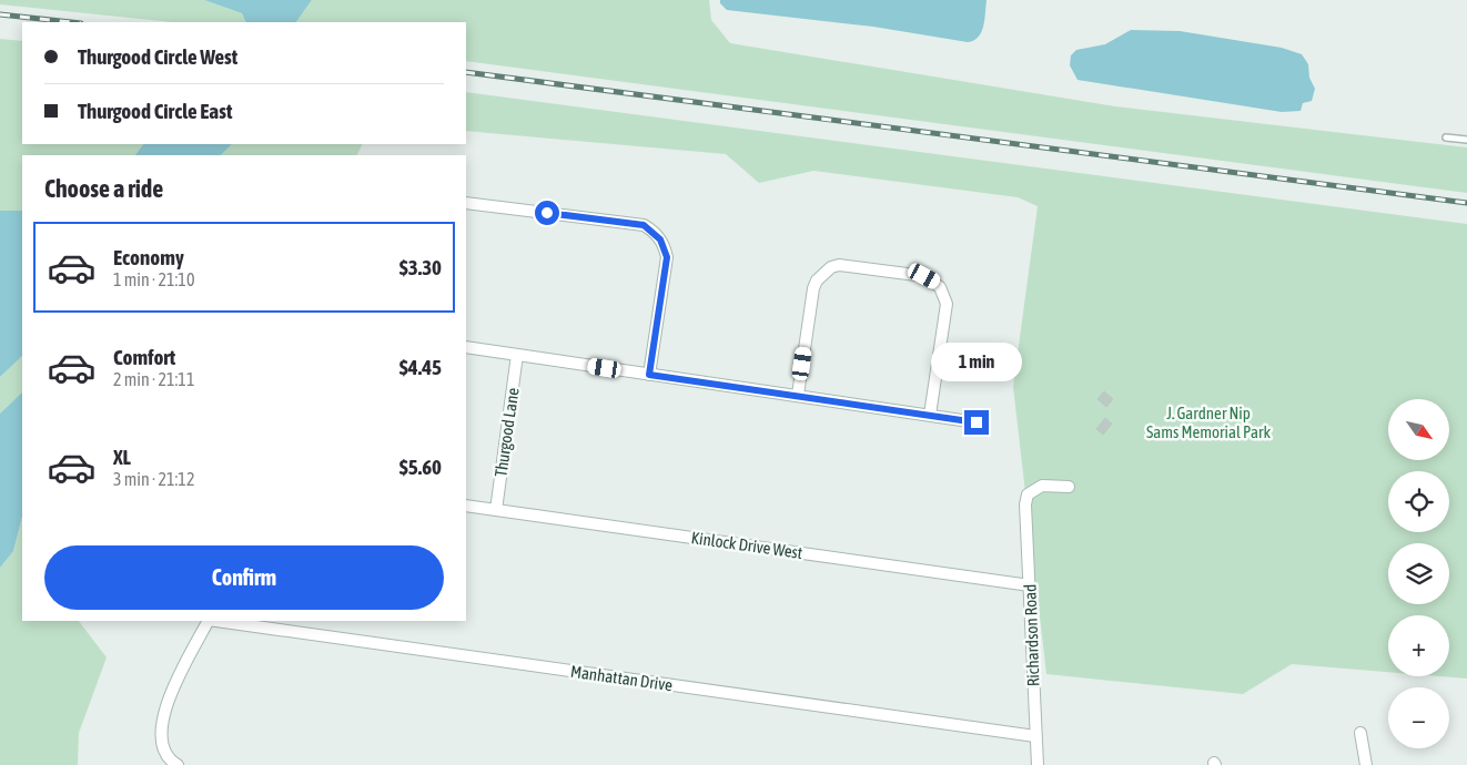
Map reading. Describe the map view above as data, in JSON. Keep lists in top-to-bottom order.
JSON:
{
  "streets": {
    "street": [
      "Thurgood Lane",
      "Kinlock Drive West",
      "Richardson Road",
      "Manhattan Drive"
    ]
  },
  "crossings": [
    ["Thurgood Lane", "Kinlock Drive West"],
    ["Kinlock Drive West", "Richardson Road"],
    ["Richardson Road", "Manhattan Drive"]
  ],
  "parks": ["J. Gardner Nip Sams Memorial Park"],
  "north": "bottom right",
  "page": {
    "banner": ["Thurgood Circle West", "Thurgood Circle East"],
    "heading": "Choose a ride",
    "list": [
      {
        "name": "Economy",
        "note": "1 min · 21:10",
        "value": "$3.30"
      },
      {
        "name": "Comfort",
        "note": "2 min · 21:11",
        "value": "$4.45"
      },
      {
        "name": "XL",
        "note": "3 min · 21:12",
        "value": "$5.60"
      }
    ],
    "bubble": "1 min",
    "map_buttons": ["+", "−"],
    "buttons": "Confirm"
  }
}
